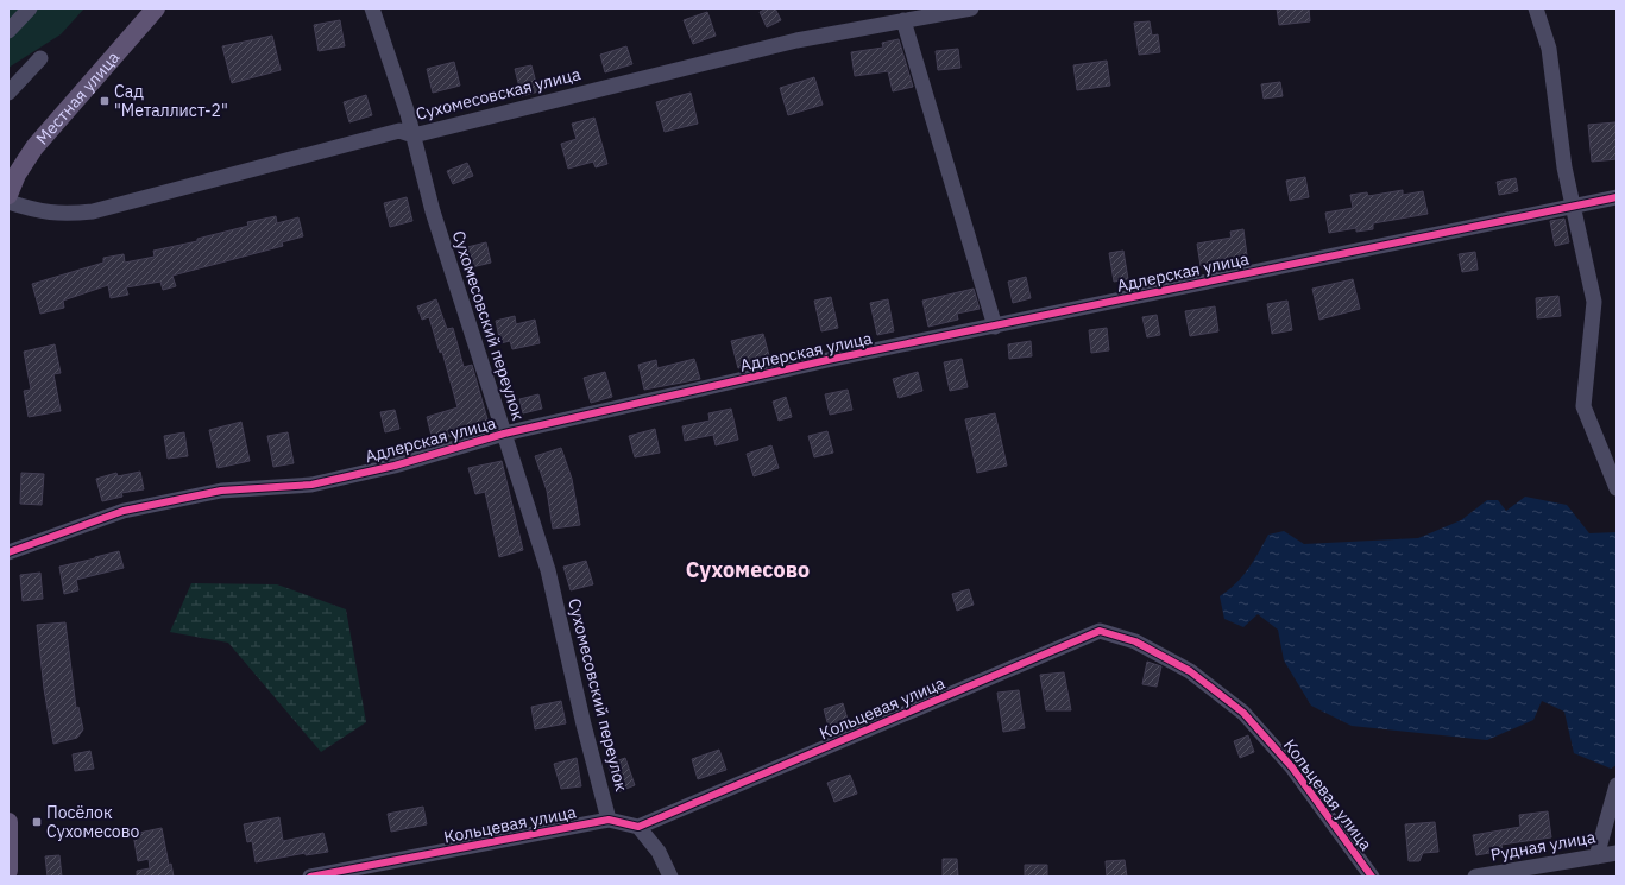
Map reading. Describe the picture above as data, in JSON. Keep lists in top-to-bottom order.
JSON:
{
  "streets": {
    "main road": ["Местная улица"],
    "street": [
      "Сухомесовская улица",
      "Адлерская улица",
      "Сухомесовский переулок",
      "Кольцевая улица",
      "Рудная улица"
    ]
  },
  "crossings": [
    ["Сухомесовская улица", "Сухомесовский переулок"],
    ["Адлерская улица", "Сухомесовский переулок"],
    ["Сухомесовский переулок", "Кольцевая улица"]
  ],
  "districts": ["Сухомесово"],
  "places": {
    "transit": ["Сад \"Металлист-2\"", "Посёлок Сухомесово"]
  }
}
